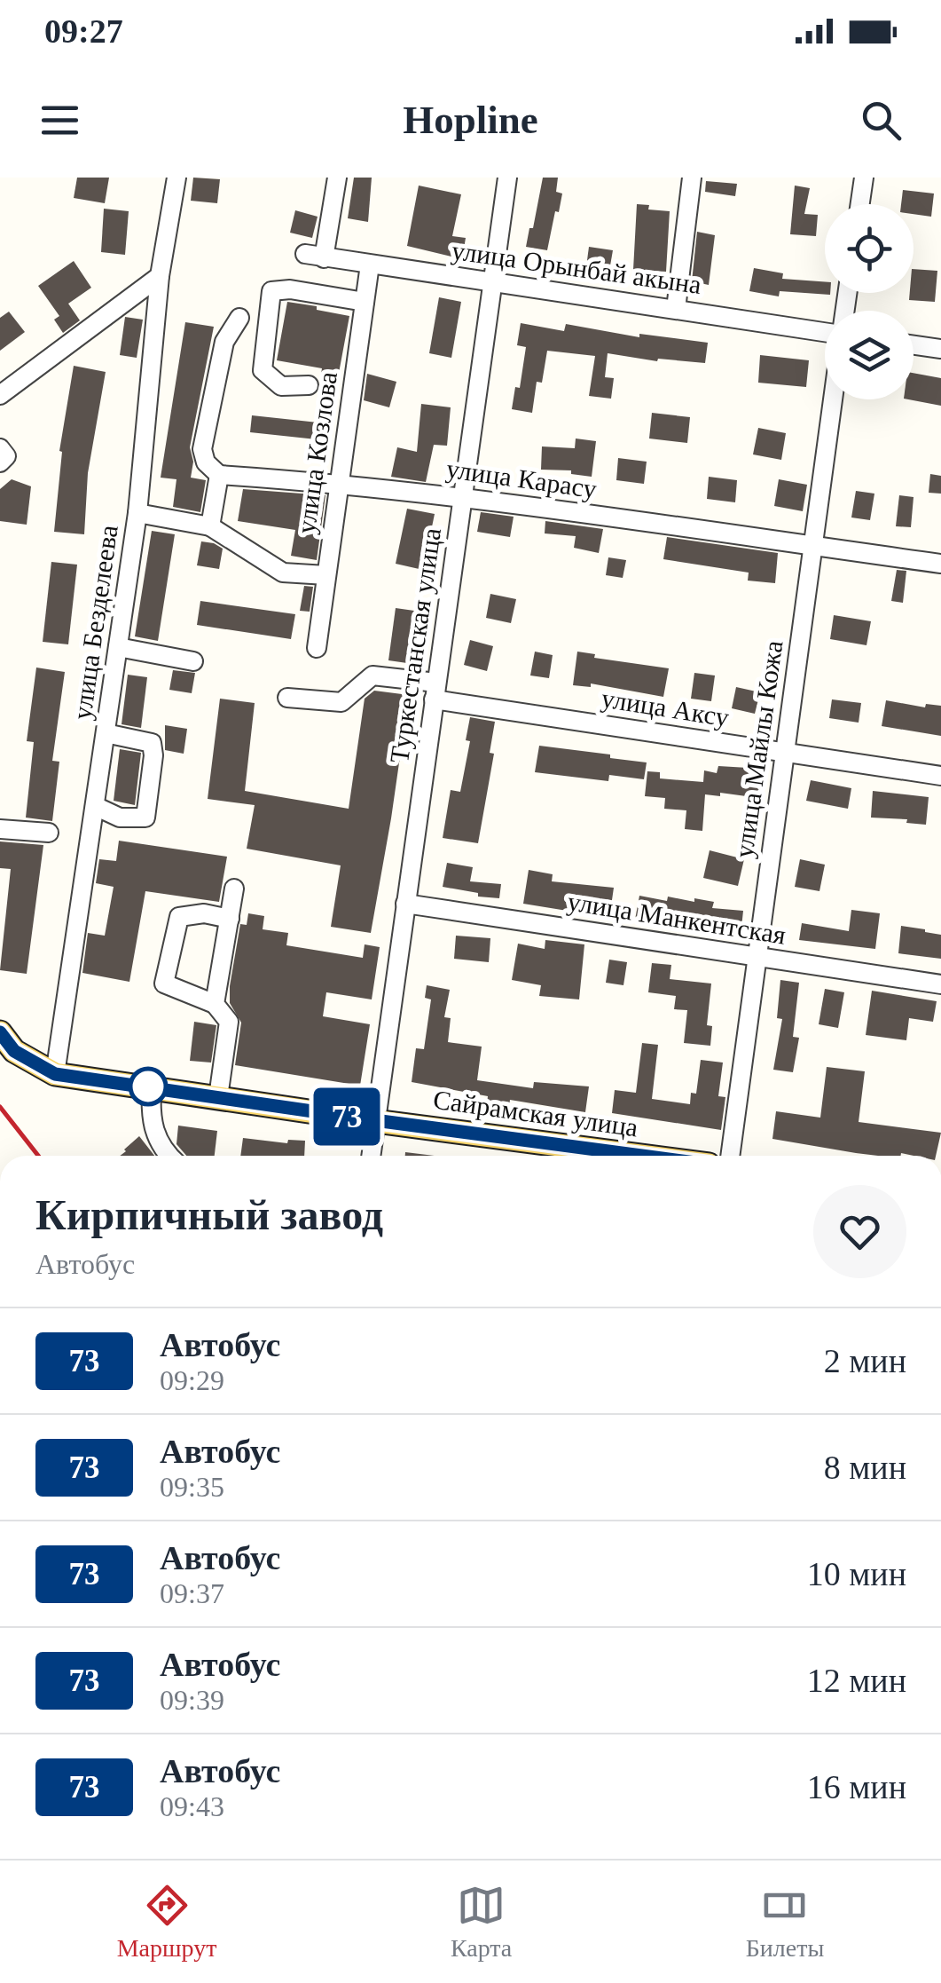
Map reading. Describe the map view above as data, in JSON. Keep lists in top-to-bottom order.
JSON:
{
  "streets": {
    "main road": ["Сайрамская улица"],
    "street": [
      "улица Орынбай акына",
      "улица Козлова",
      "улица Карасу",
      "улица Безделеева",
      "Туркестанская улица",
      "улица Аксу",
      "улица Майлы Кожа",
      "улица Манкентская"
    ]
  },
  "crossings": [
    ["улица Орынбай акына", "улица Козлова"],
    ["улица Орынбай акына", "Туркестанская улица"],
    ["улица Козлова", "улица Карасу"],
    ["улица Карасу", "Туркестанская улица"],
    ["улица Карасу", "улица Майлы Кожа"],
    ["улица Безделеева", "Сайрамская улица"],
    ["Туркестанская улица", "улица Аксу"],
    ["Туркестанская улица", "улица Манкентская"],
    ["Туркестанская улица", "Сайрамская улица"],
    ["улица Аксу", "улица Майлы Кожа"],
    ["улица Майлы Кожа", "улица Манкентская"]
  ],
  "lines": ["bus line 73"],
  "page": {
    "status": "09:27",
    "header": "Hopline",
    "on_map": "73",
    "heading": ["Кирпичный завод", "Автобус"],
    "list": [
      {
        "mark": "73",
        "name": "Автобус",
        "note": "09:29",
        "value": "2 мин"
      },
      {
        "mark": "73",
        "name": "Автобус",
        "note": "09:35",
        "value": "8 мин"
      },
      {
        "mark": "73",
        "name": "Автобус",
        "note": "09:37",
        "value": "10 мин"
      },
      {
        "mark": "73",
        "name": "Автобус",
        "note": "09:39",
        "value": "12 мин"
      },
      {
        "mark": "73",
        "name": "Автобус",
        "note": "09:43",
        "value": "16 мин"
      }
    ],
    "tabs": ["Маршрут", "Карта", "Билеты"]
  }
}
